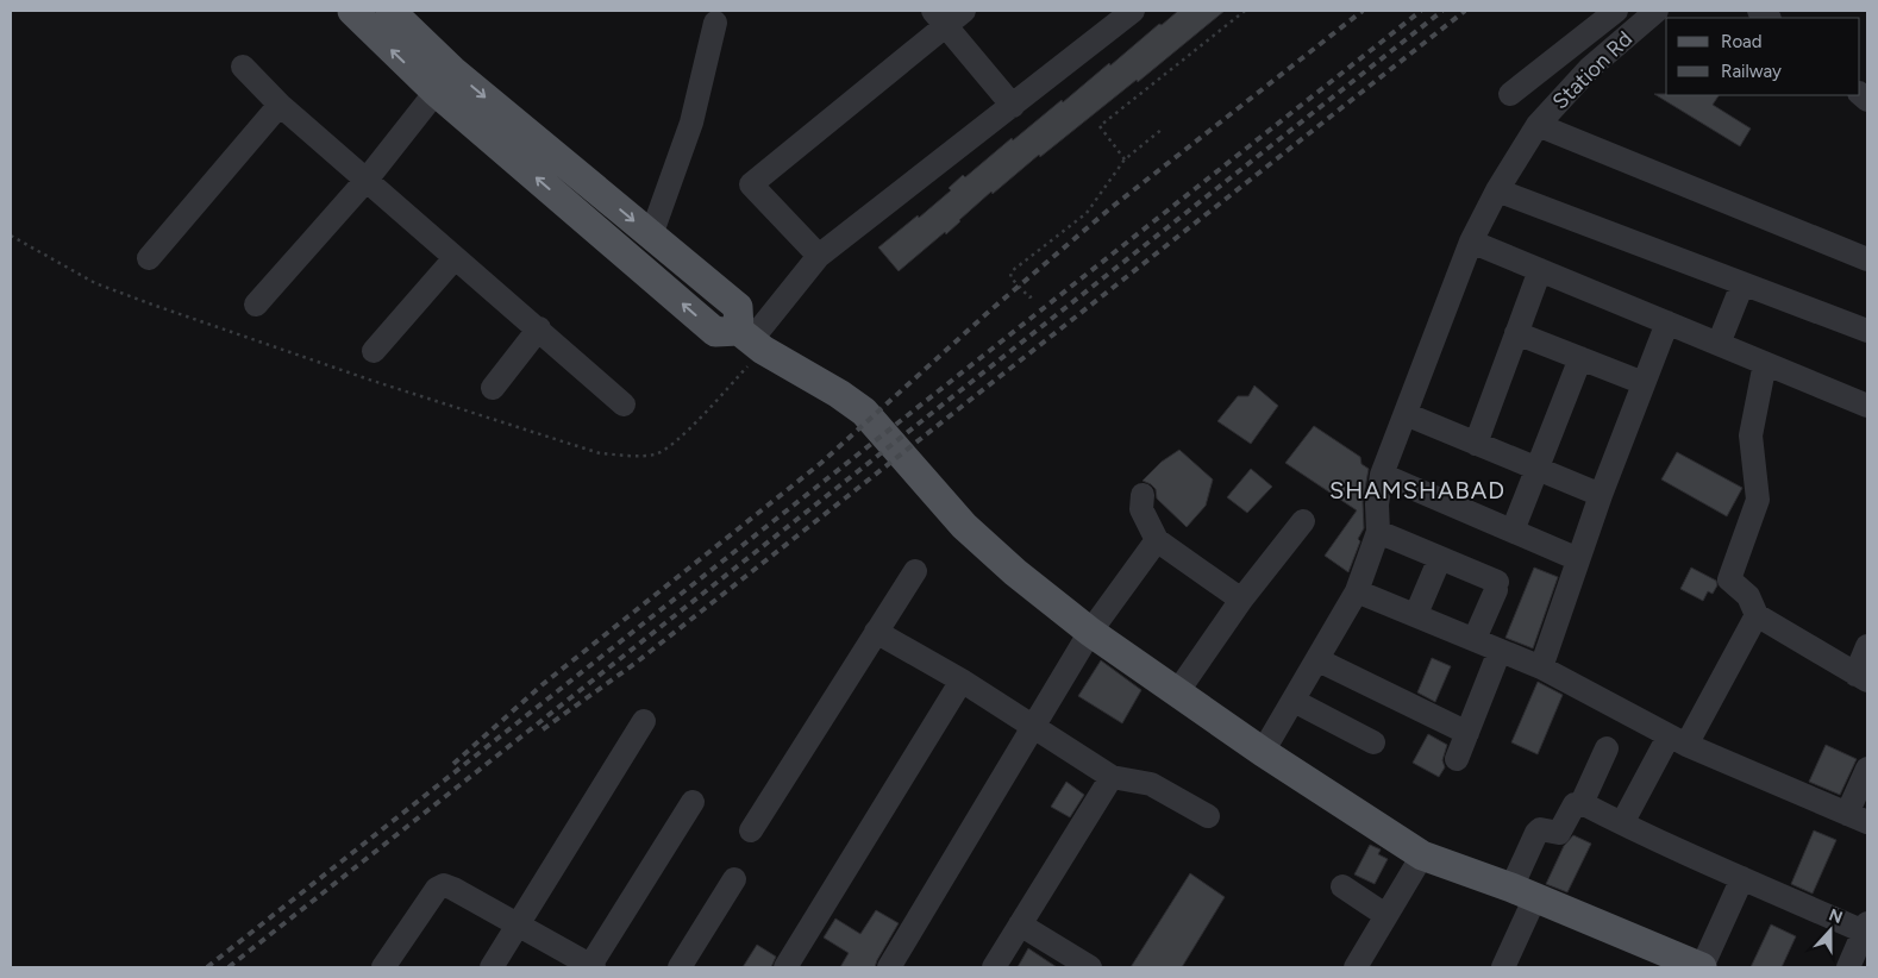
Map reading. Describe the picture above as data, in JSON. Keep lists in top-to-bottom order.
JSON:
{
  "streets": {
    "street": ["Station Rd"]
  },
  "districts": ["SHAMSHABAD"],
  "legend": ["Road", "Railway"],
  "north": "top"
}
